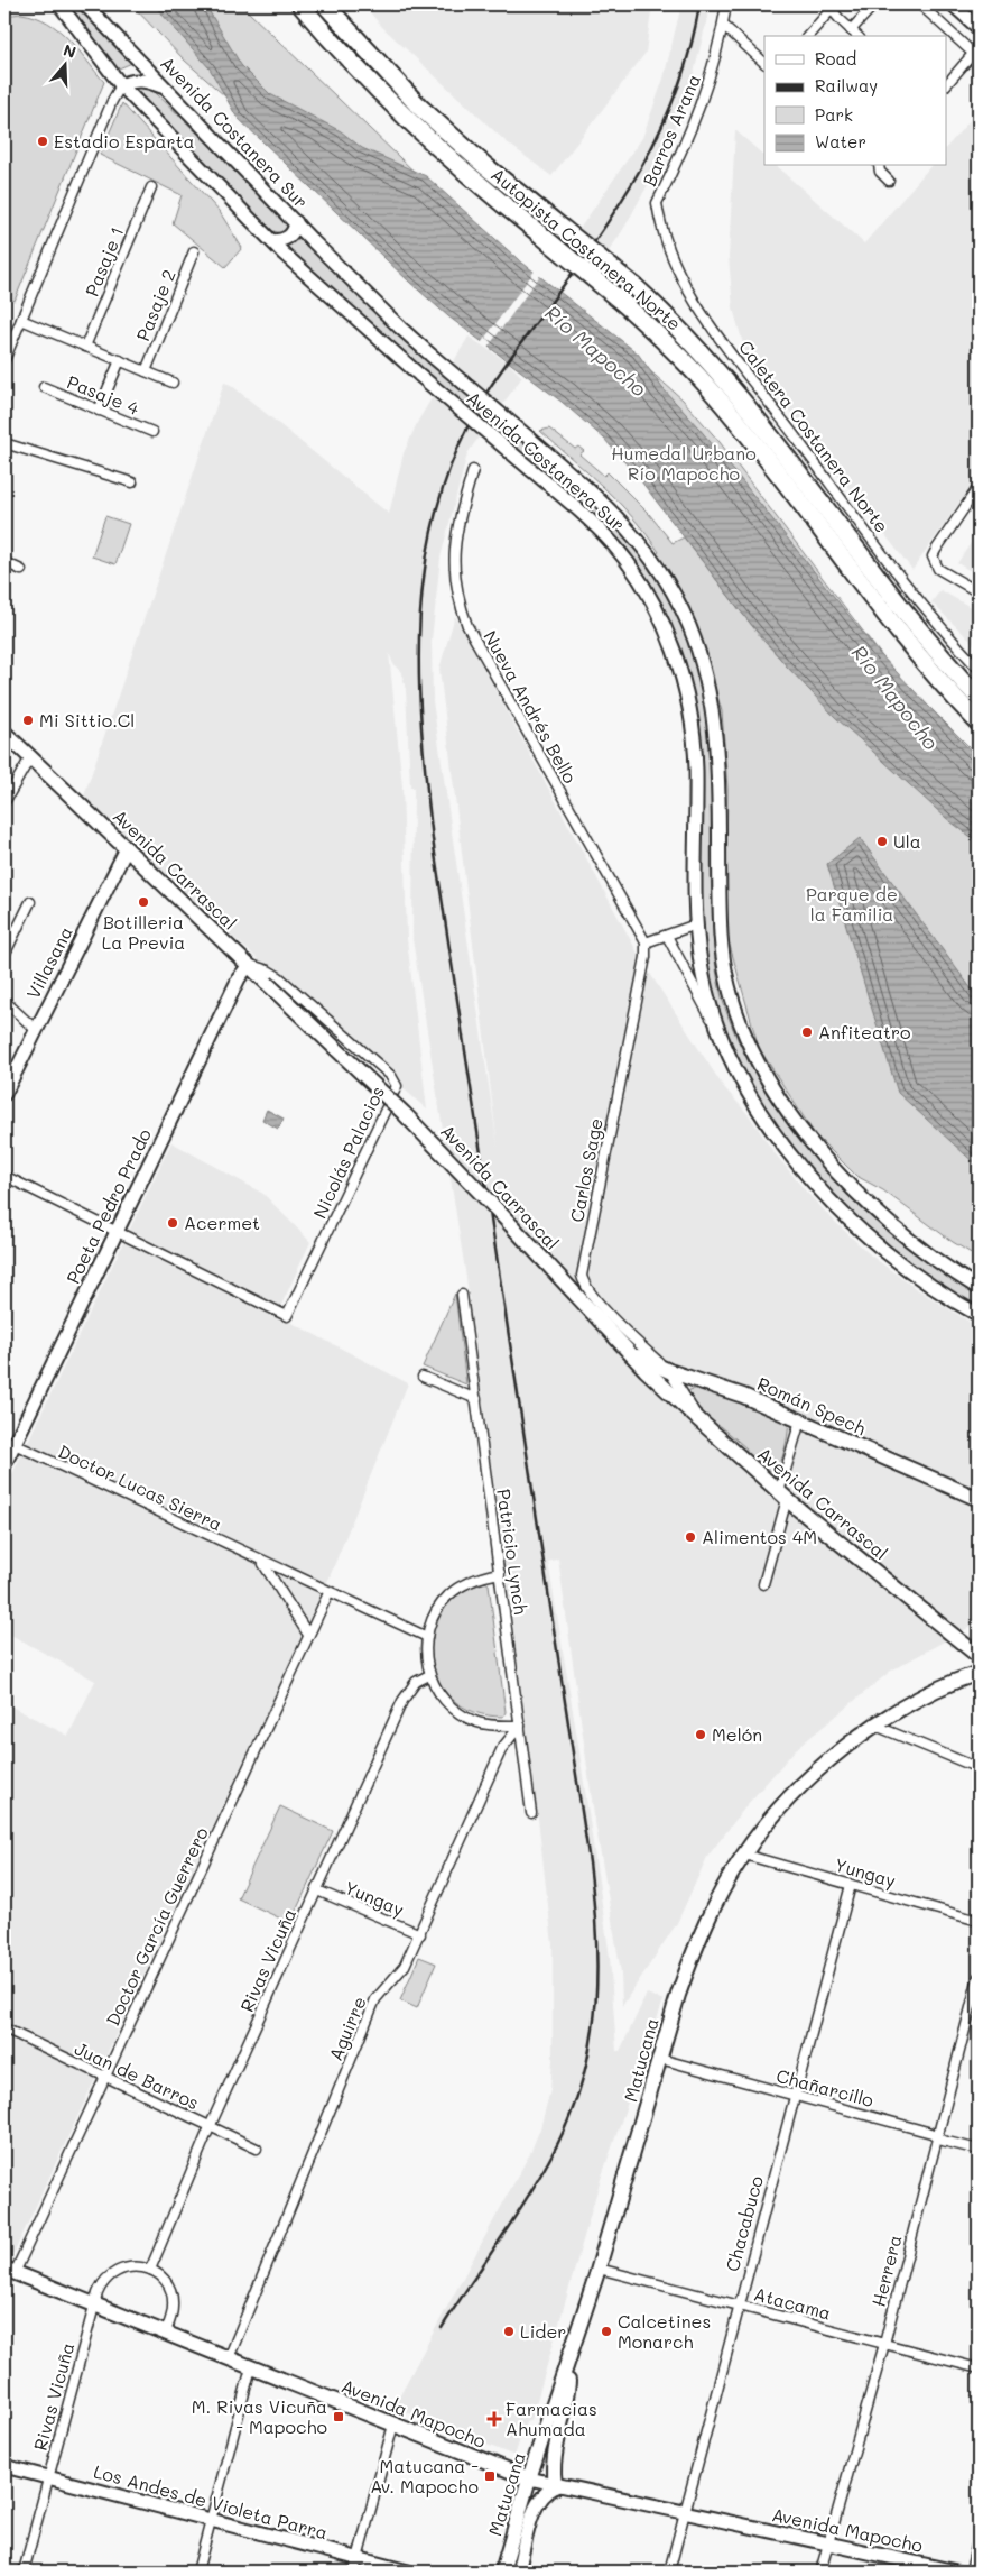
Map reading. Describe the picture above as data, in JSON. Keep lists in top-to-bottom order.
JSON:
{
  "streets": {
    "highway": ["Autopista Costanera Norte"],
    "main road": [
      "Avenida Costanera Sur",
      "Avenida Carrascal",
      "Villasana",
      "Poeta Pedro Prado",
      "Román Spech",
      "Matucana",
      "Avenida Mapocho",
      "Los Andes de Violeta Parra"
    ],
    "street": [
      "Barros Arana",
      "Pasaje 1",
      "Pasaje 2",
      "Pasaje 4",
      "Caletera Costanera Norte",
      "Nueva Andrés Bello",
      "Nicolás Palacios",
      "Carlos Sage",
      "Doctor Lucas Sierra",
      "Patricio Lynch",
      "Yungay",
      "Doctor García Guerrero",
      "Rivas Vicuña",
      "Aguirre",
      "Juan de Barros",
      "Chañarcillo",
      "Chacabuco",
      "Herrera",
      "Atacama"
    ]
  },
  "crossings": [
    ["Barros Arana", "Caletera Costanera Norte"],
    ["Nueva Andrés Bello", "Carlos Sage"],
    ["Avenida Carrascal", "Villasana"],
    ["Avenida Carrascal", "Nicolás Palacios"],
    ["Avenida Carrascal", "Carlos Sage"],
    ["Avenida Carrascal", "Poeta Pedro Prado"],
    ["Avenida Carrascal", "Román Spech"],
    ["Nicolás Palacios", "Poeta Pedro Prado"],
    ["Carlos Sage", "Román Spech"],
    ["Poeta Pedro Prado", "Doctor Lucas Sierra"],
    ["Doctor Lucas Sierra", "Doctor García Guerrero"],
    ["Patricio Lynch", "Aguirre"],
    ["Yungay", "Rivas Vicuña"],
    ["Yungay", "Aguirre"],
    ["Yungay", "Matucana"],
    ["Yungay", "Chacabuco"],
    ["Doctor García Guerrero", "Juan de Barros"],
    ["Doctor García Guerrero", "Avenida Mapocho"],
    ["Rivas Vicuña", "Juan de Barros"],
    ["Rivas Vicuña", "Avenida Mapocho"],
    ["Rivas Vicuña", "Los Andes de Violeta Parra"],
    ["Aguirre", "Avenida Mapocho"],
    ["Matucana", "Chañarcillo"],
    ["Matucana", "Atacama"],
    ["Matucana", "Avenida Mapocho"],
    ["Chañarcillo", "Chacabuco"],
    ["Chañarcillo", "Herrera"],
    ["Chacabuco", "Atacama"],
    ["Chacabuco", "Avenida Mapocho"],
    ["Herrera", "Atacama"],
    ["Herrera", "Avenida Mapocho"]
  ],
  "water": ["Río Mapocho"],
  "parks": ["Humedal Urbano Río Mapocho", "Parque de la Familia"],
  "places": {
    "other": [
      "Estadio Esparta",
      "Mi Sittio.Cl",
      "Ula",
      "Botilleria La Previa",
      "Anfiteatro",
      "Acermet",
      "Alimentos 4M",
      "Melón",
      "Lider",
      "Calcetines Monarch"
    ],
    "transit": ["M. Rivas Vicuña - Mapocho", "Matucana - Av. Mapocho"],
    "health": ["Farmacias Ahumada"]
  },
  "legend": [
    "Road",
    "Railway",
    "Park",
    "Water"
  ],
  "north": "top"
}
